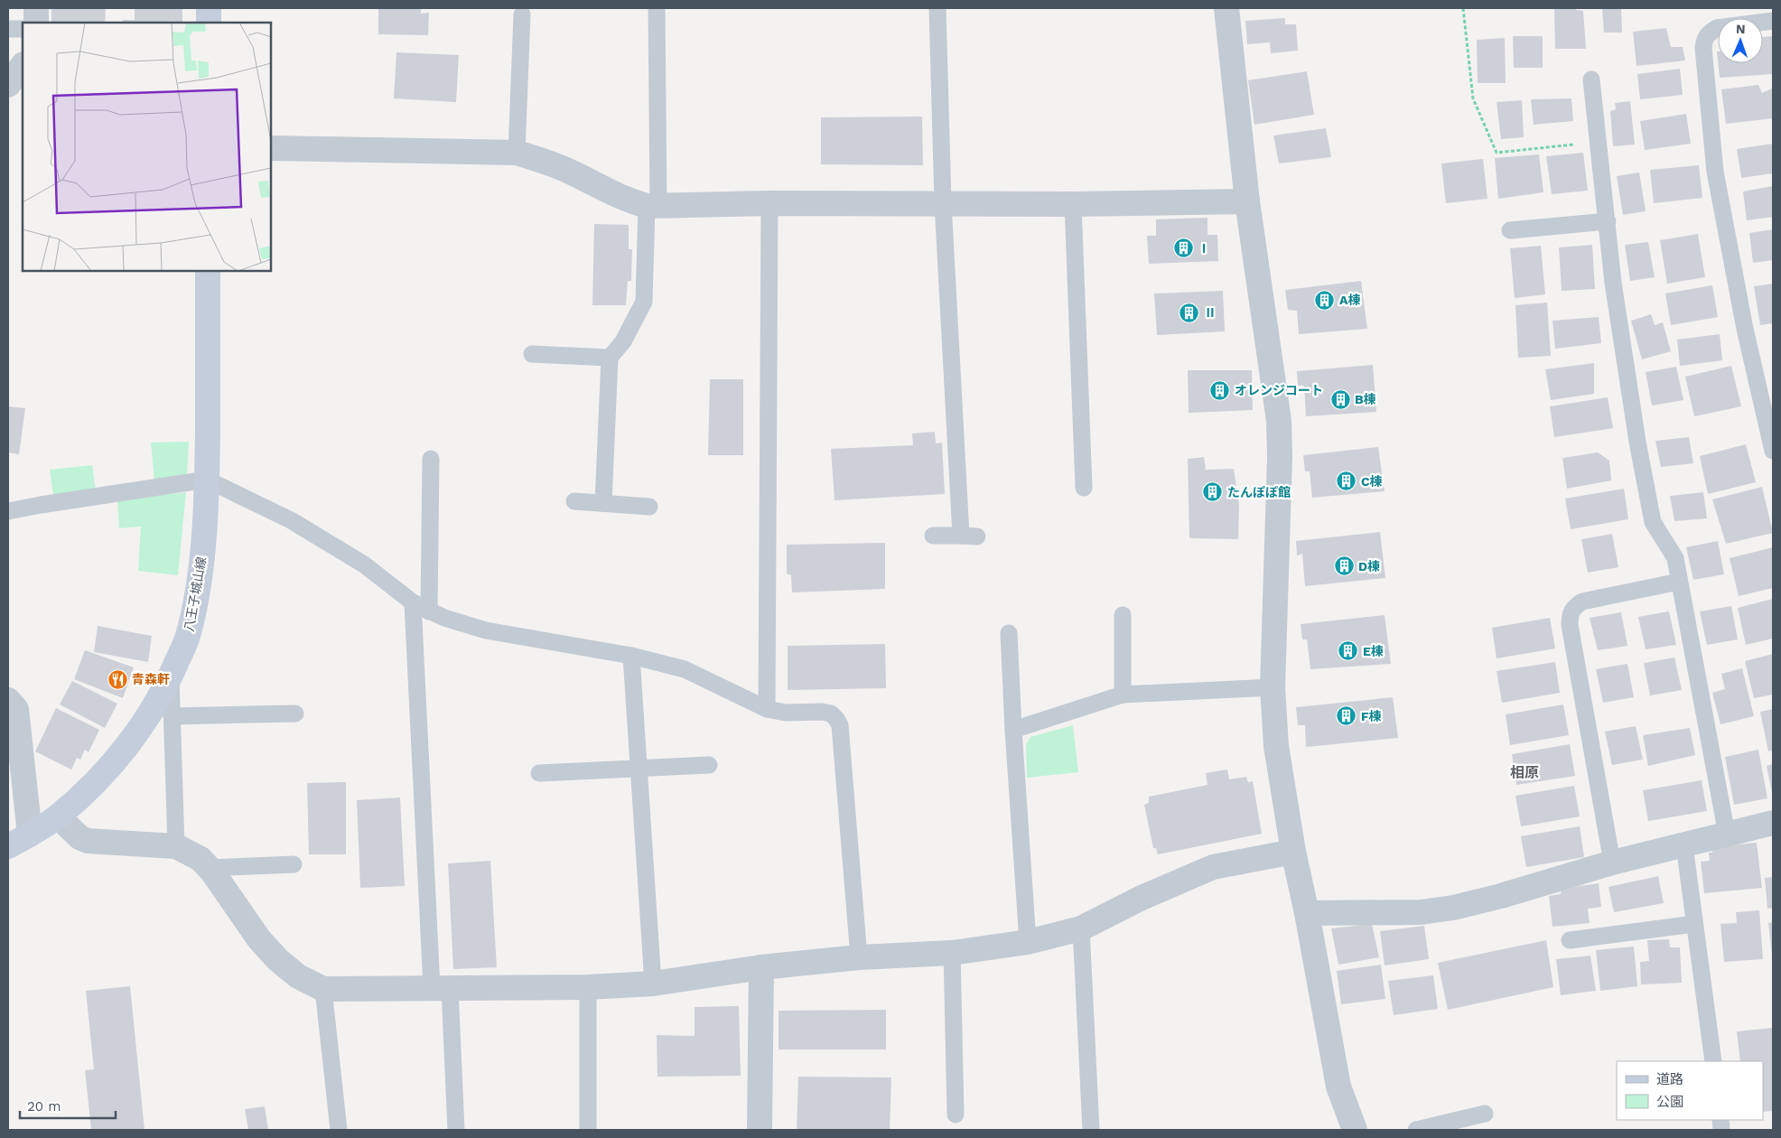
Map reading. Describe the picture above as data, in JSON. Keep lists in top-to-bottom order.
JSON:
{
  "streets": {
    "main road": ["八王子城山線"]
  },
  "districts": ["相原"],
  "places": {
    "building": [
      "Ⅰ",
      "A棟",
      "Ⅱ",
      "オレンジコート",
      "B棟",
      "C棟",
      "たんぽぽ館",
      "D棟",
      "E棟",
      "F棟"
    ],
    "restaurant": ["青森軒"]
  },
  "legend": ["道路", "公園"],
  "scale_bar": "20 m",
  "north": "top"
}
